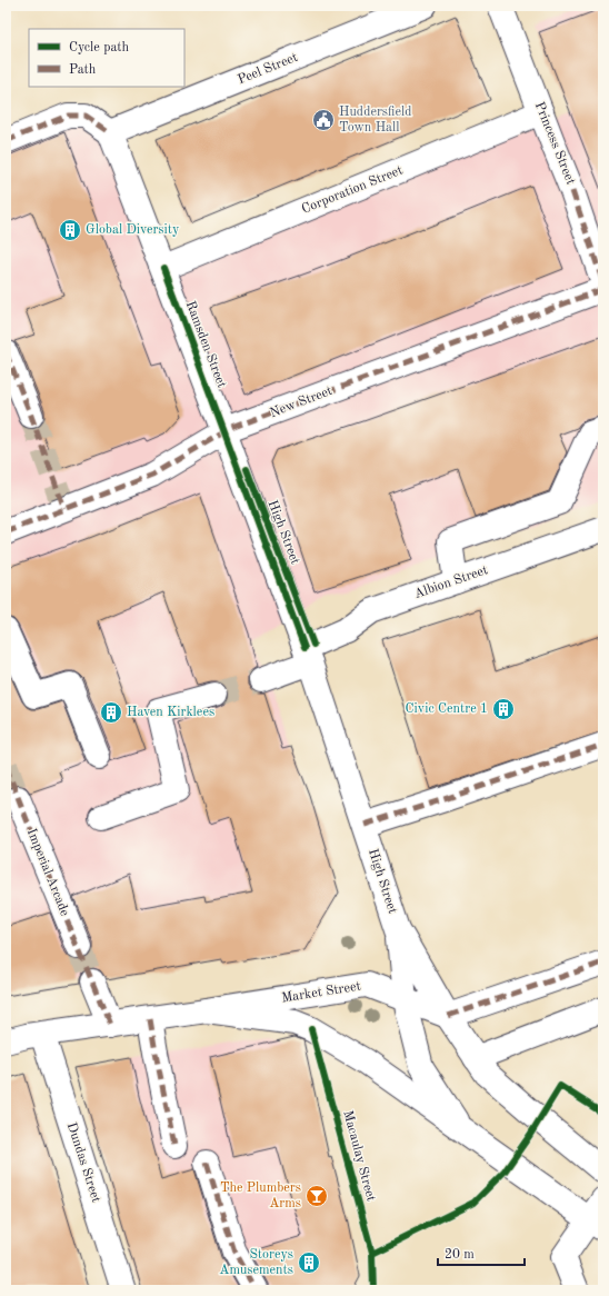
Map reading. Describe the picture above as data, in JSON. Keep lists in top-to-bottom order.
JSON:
{
  "streets": {
    "street": [
      "Peel Street",
      "Princess Street",
      "Corporation Street",
      "Ramsden Street",
      "New Street",
      "High Street",
      "Albion Street",
      "Imperial Arcade",
      "Market Street",
      "Dundas Street"
    ],
    "cycle path": ["Macaulay Street"]
  },
  "crossings": [
    ["Peel Street", "Ramsden Street"],
    ["Princess Street", "Corporation Street"],
    ["Corporation Street", "Ramsden Street"],
    ["Ramsden Street", "New Street"],
    ["Ramsden Street", "High Street"],
    ["New Street", "High Street"],
    ["High Street", "Albion Street"],
    ["High Street", "Market Street"],
    ["Market Street", "Dundas Street"]
  ],
  "places": {
    "public building": ["Huddersfield Town Hall"],
    "building": [
      "Global Diversity",
      "Civic Centre 1",
      "Haven Kirklees",
      "Storeys Amusements"
    ],
    "bar": ["The Plumbers Arms"]
  },
  "legend": ["Cycle path", "Path"],
  "scale_bar": "20 m"
}
